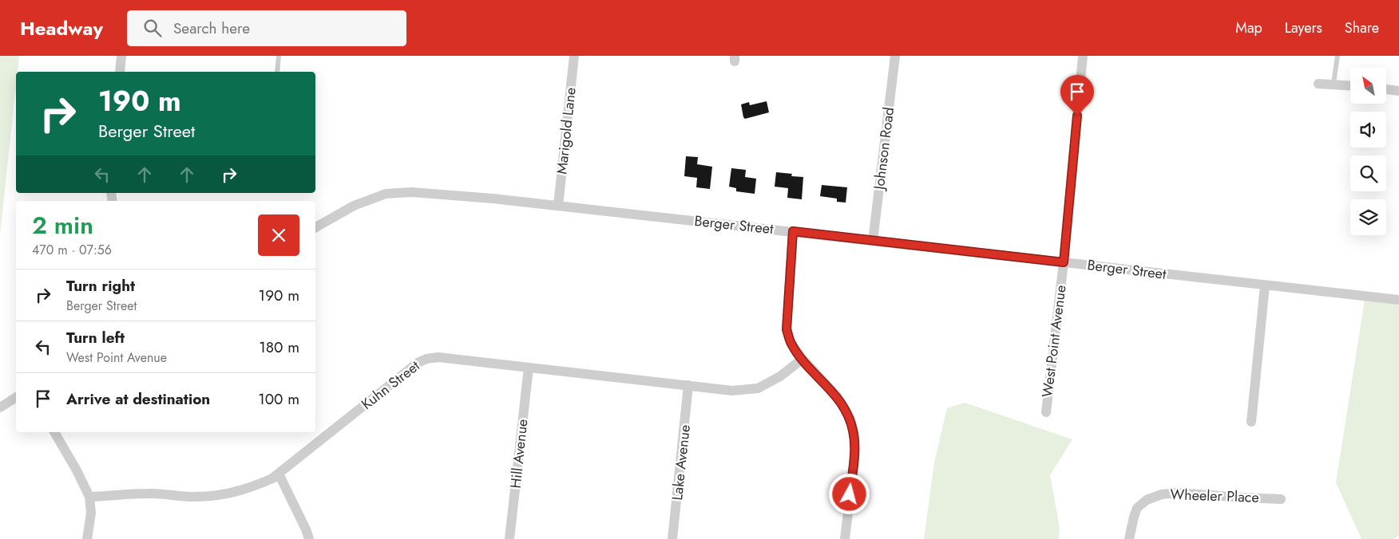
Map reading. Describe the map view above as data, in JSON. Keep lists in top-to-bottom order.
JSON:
{
  "streets": {
    "street": [
      "Marigold Lane",
      "Johnson Road",
      "Berger Street",
      "West Point Avenue",
      "Kuhn Street",
      "Hill Avenue",
      "Lake Avenue",
      "Wheeler Place"
    ]
  },
  "crossings": [
    ["Marigold Lane", "Berger Street"],
    ["Johnson Road", "Berger Street"],
    ["Berger Street", "West Point Avenue"],
    ["Kuhn Street", "Hill Avenue"],
    ["Kuhn Street", "Lake Avenue"]
  ],
  "north": "top left",
  "page": {
    "header": "Headway",
    "search": "Search here",
    "nav": ["Map", "Layers", "Share"],
    "turn": ["190 m", "Berger Street"],
    "heading": ["2 min", "470 m · 07:56"],
    "list": [
      {
        "name": "Turn right",
        "note": "Berger Street",
        "value": "190 m"
      },
      {
        "name": "Turn left",
        "note": "West Point Avenue",
        "value": "180 m"
      },
      {
        "name": "Arrive at destination",
        "value": "100 m"
      }
    ]
  }
}
